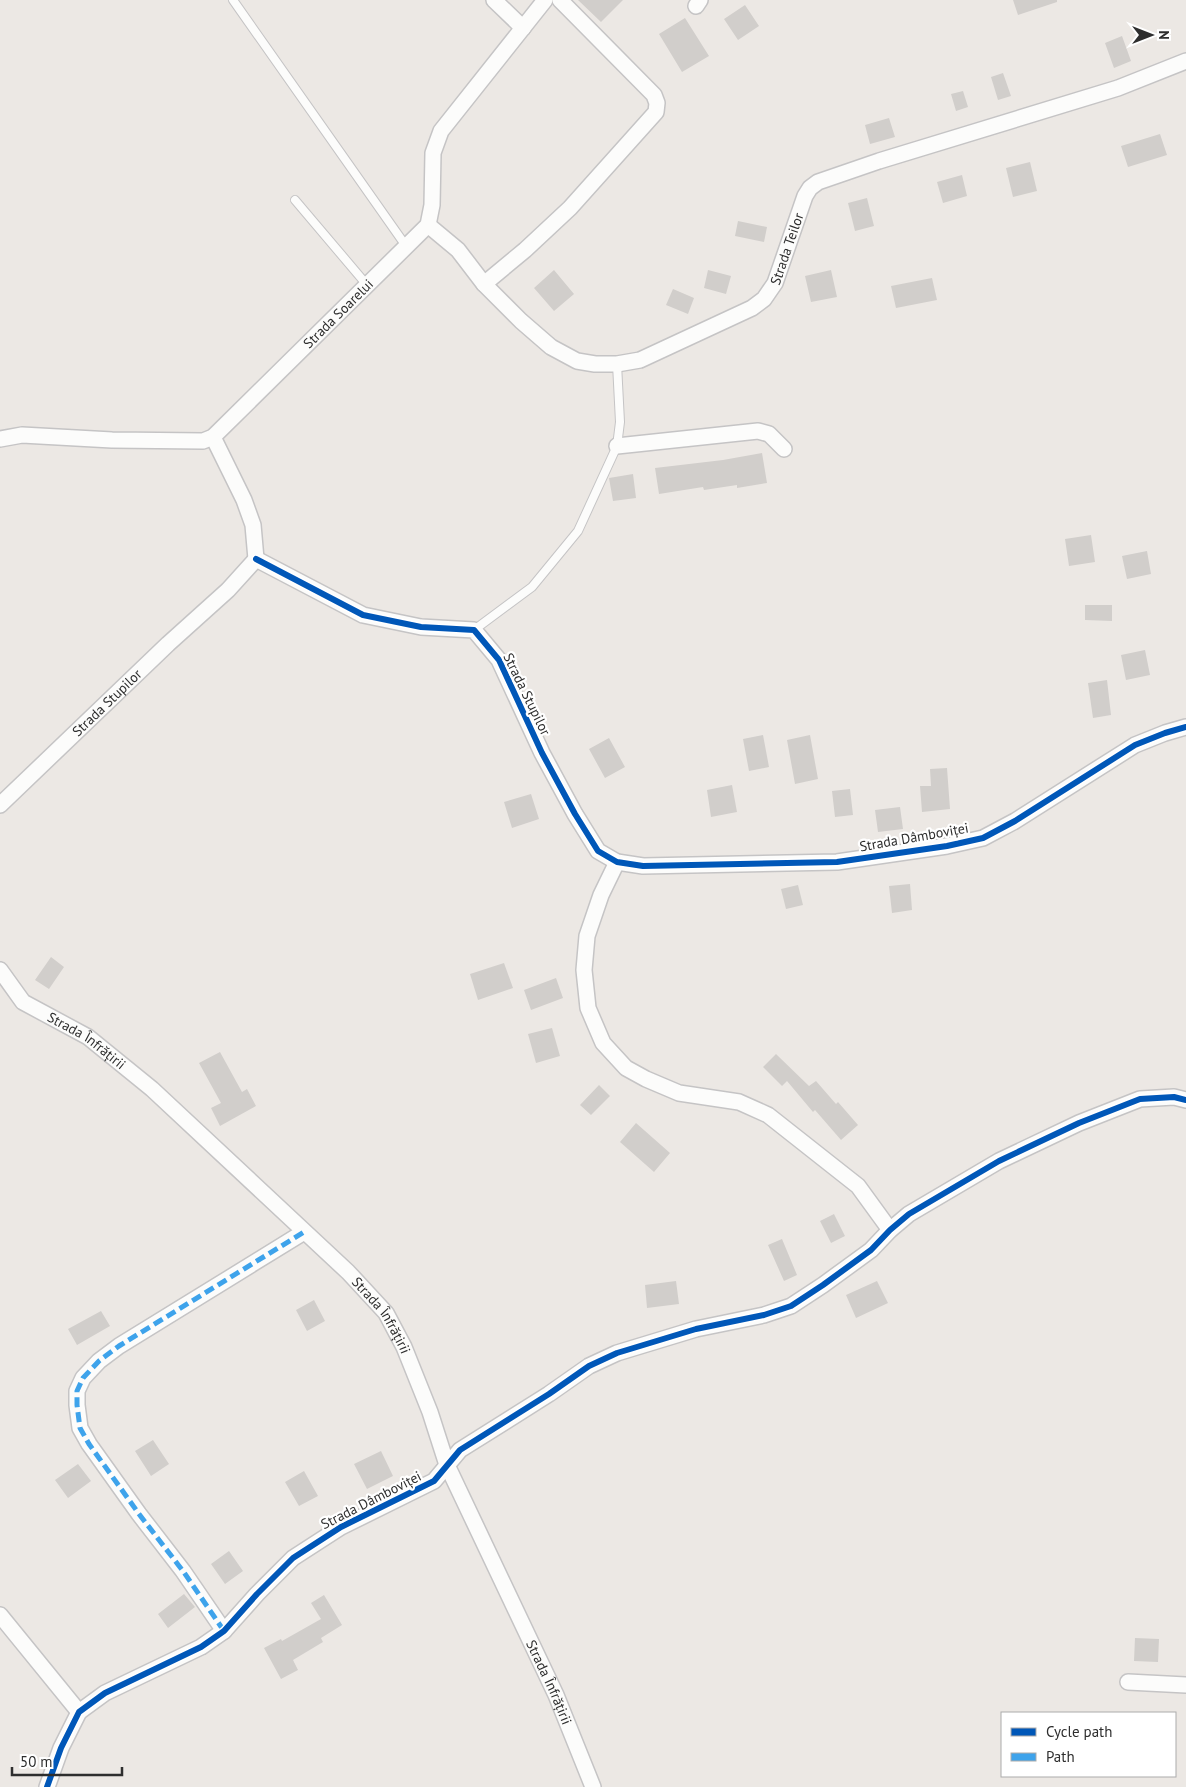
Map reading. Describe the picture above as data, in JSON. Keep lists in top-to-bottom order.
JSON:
{
  "streets": {
    "street": [
      "Strada Teilor",
      "Strada Soarelui",
      "Strada Stupilor",
      "Strada Dâmboviței",
      "Strada Înfrățirii"
    ]
  },
  "crossings": [
    ["Strada Teilor", "Strada Soarelui"],
    ["Strada Stupilor", "Strada Dâmboviței"],
    ["Strada Dâmboviței", "Strada Înfrățirii"]
  ],
  "legend": ["Cycle path", "Path"],
  "scale_bar": "50 m",
  "north": "right"
}
